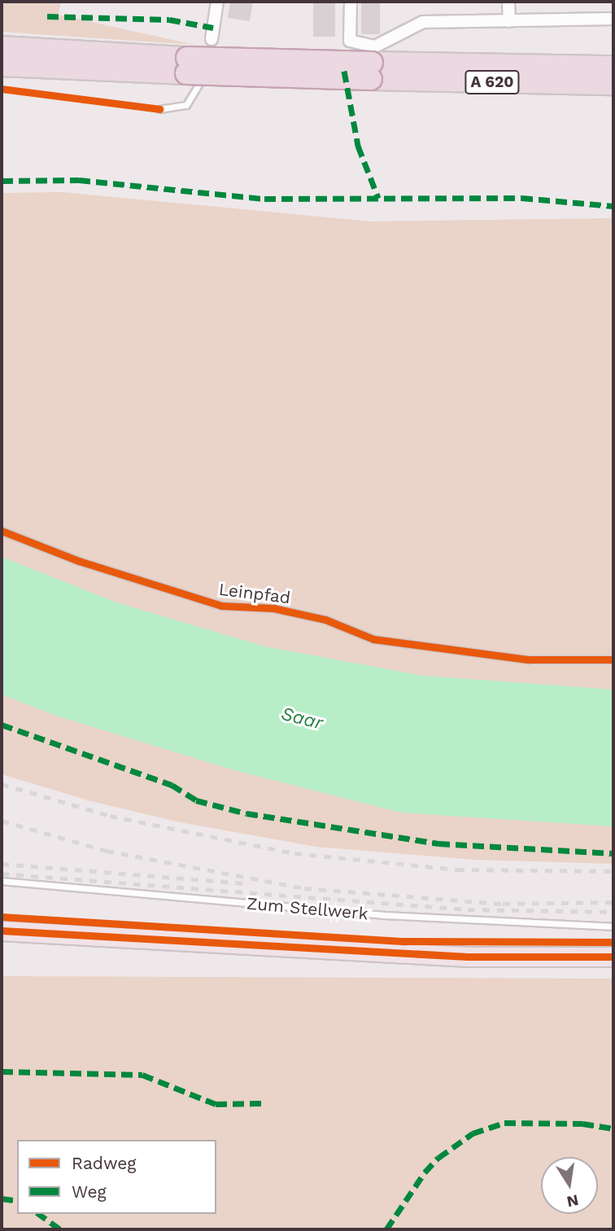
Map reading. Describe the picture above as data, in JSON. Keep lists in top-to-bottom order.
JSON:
{
  "streets": {
    "highway": ["A 620"],
    "lane": ["Leinpfad", "Zum Stellwerk"]
  },
  "water": ["Saar"],
  "legend": ["Radweg", "Weg"],
  "north": "bottom"
}
